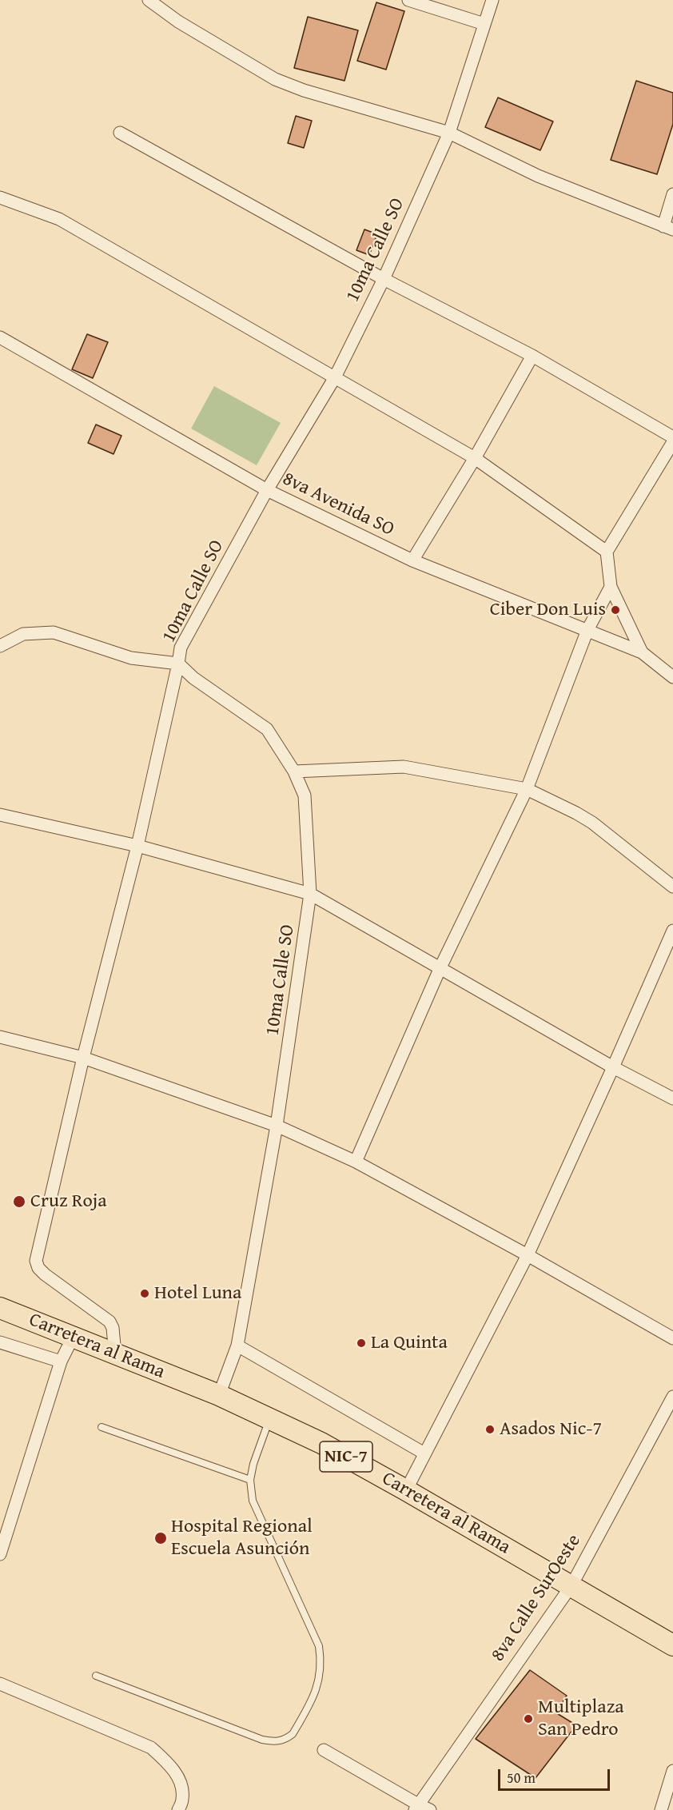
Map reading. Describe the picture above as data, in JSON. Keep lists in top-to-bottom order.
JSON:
{
  "streets": {
    "highway": ["Carretera al Rama", "NIC-7"],
    "street": ["10ma Calle SO", "8va Avenida SO", "8va Calle SurOeste"]
  },
  "crossings": [
    ["10ma Calle SO", "8va Avenida SO"],
    ["10ma Calle SO", "Carretera al Rama"],
    ["Carretera al Rama", "8va Calle SurOeste"]
  ],
  "places": [
    "Ciber Don Luis",
    "Cruz Roja",
    "Hotel Luna",
    "La Quinta",
    "Asados Nic-7",
    "Hospital Regional Escuela Asunción",
    "Multiplaza San Pedro"
  ],
  "scale_bar": "50 m"
}
